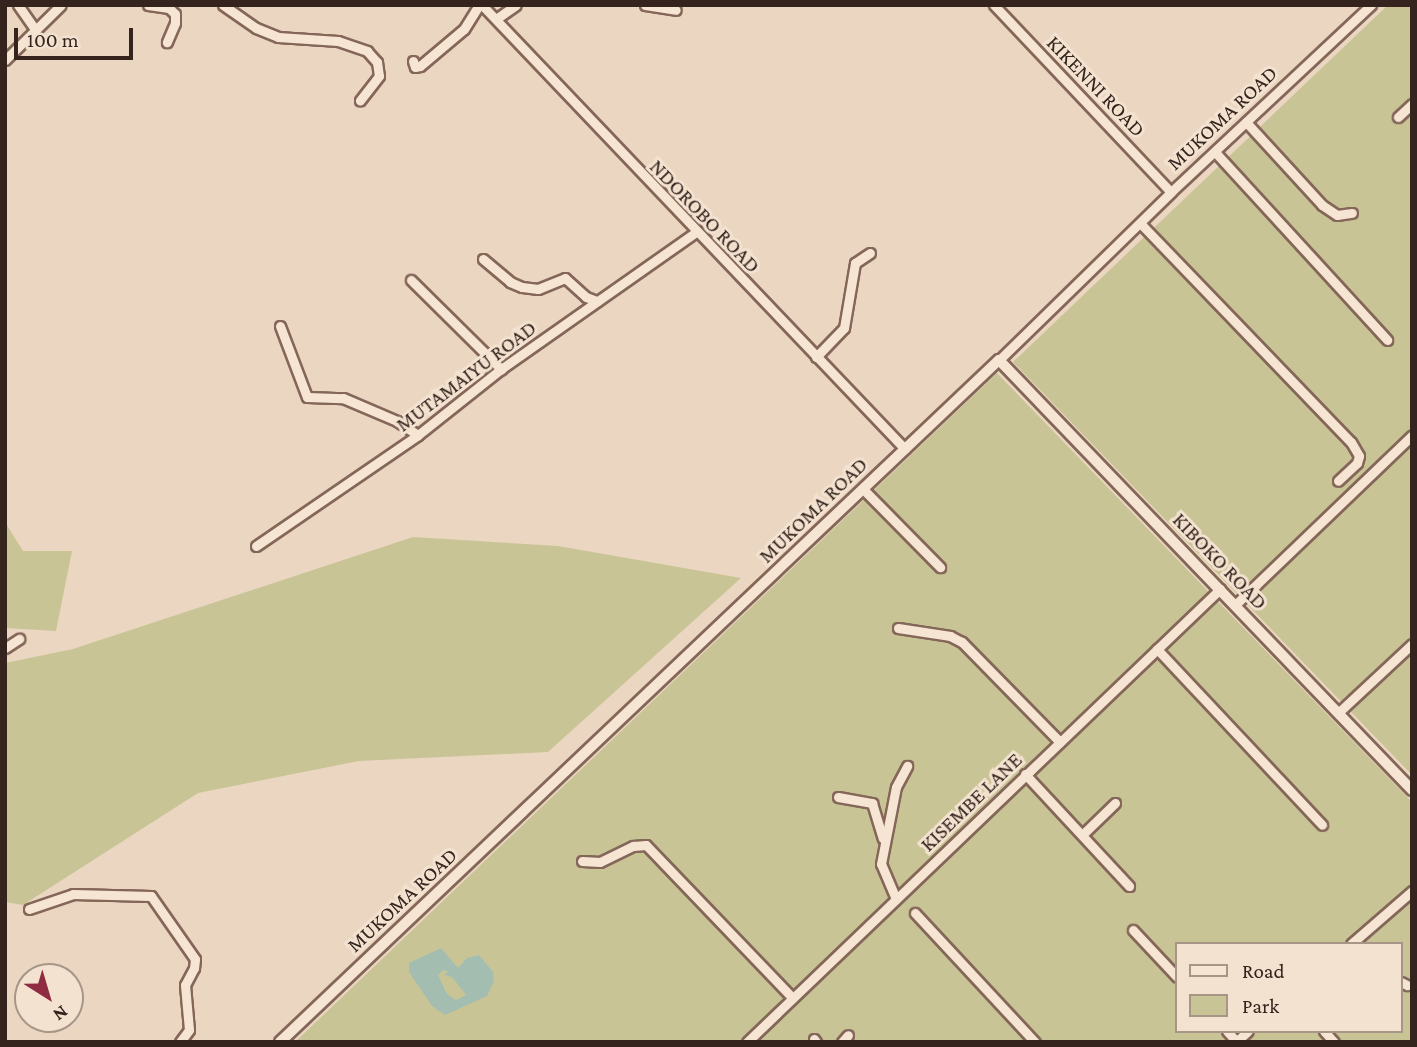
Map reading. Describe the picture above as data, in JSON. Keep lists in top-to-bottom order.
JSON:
{
  "streets": {
    "street": [
      "KIKENNI ROAD",
      "MUKOMA ROAD",
      "NDOROBO ROAD",
      "MUTAMAIYU ROAD",
      "KIBOKO ROAD",
      "KISEMBE LANE"
    ]
  },
  "crossings": [
    ["KIKENNI ROAD", "MUKOMA ROAD"],
    ["MUKOMA ROAD", "NDOROBO ROAD"],
    ["MUKOMA ROAD", "KIBOKO ROAD"],
    ["NDOROBO ROAD", "MUTAMAIYU ROAD"],
    ["KIBOKO ROAD", "KISEMBE LANE"]
  ],
  "legend": ["Road", "Park"],
  "scale_bar": "100 m",
  "north": "bottom right"
}
